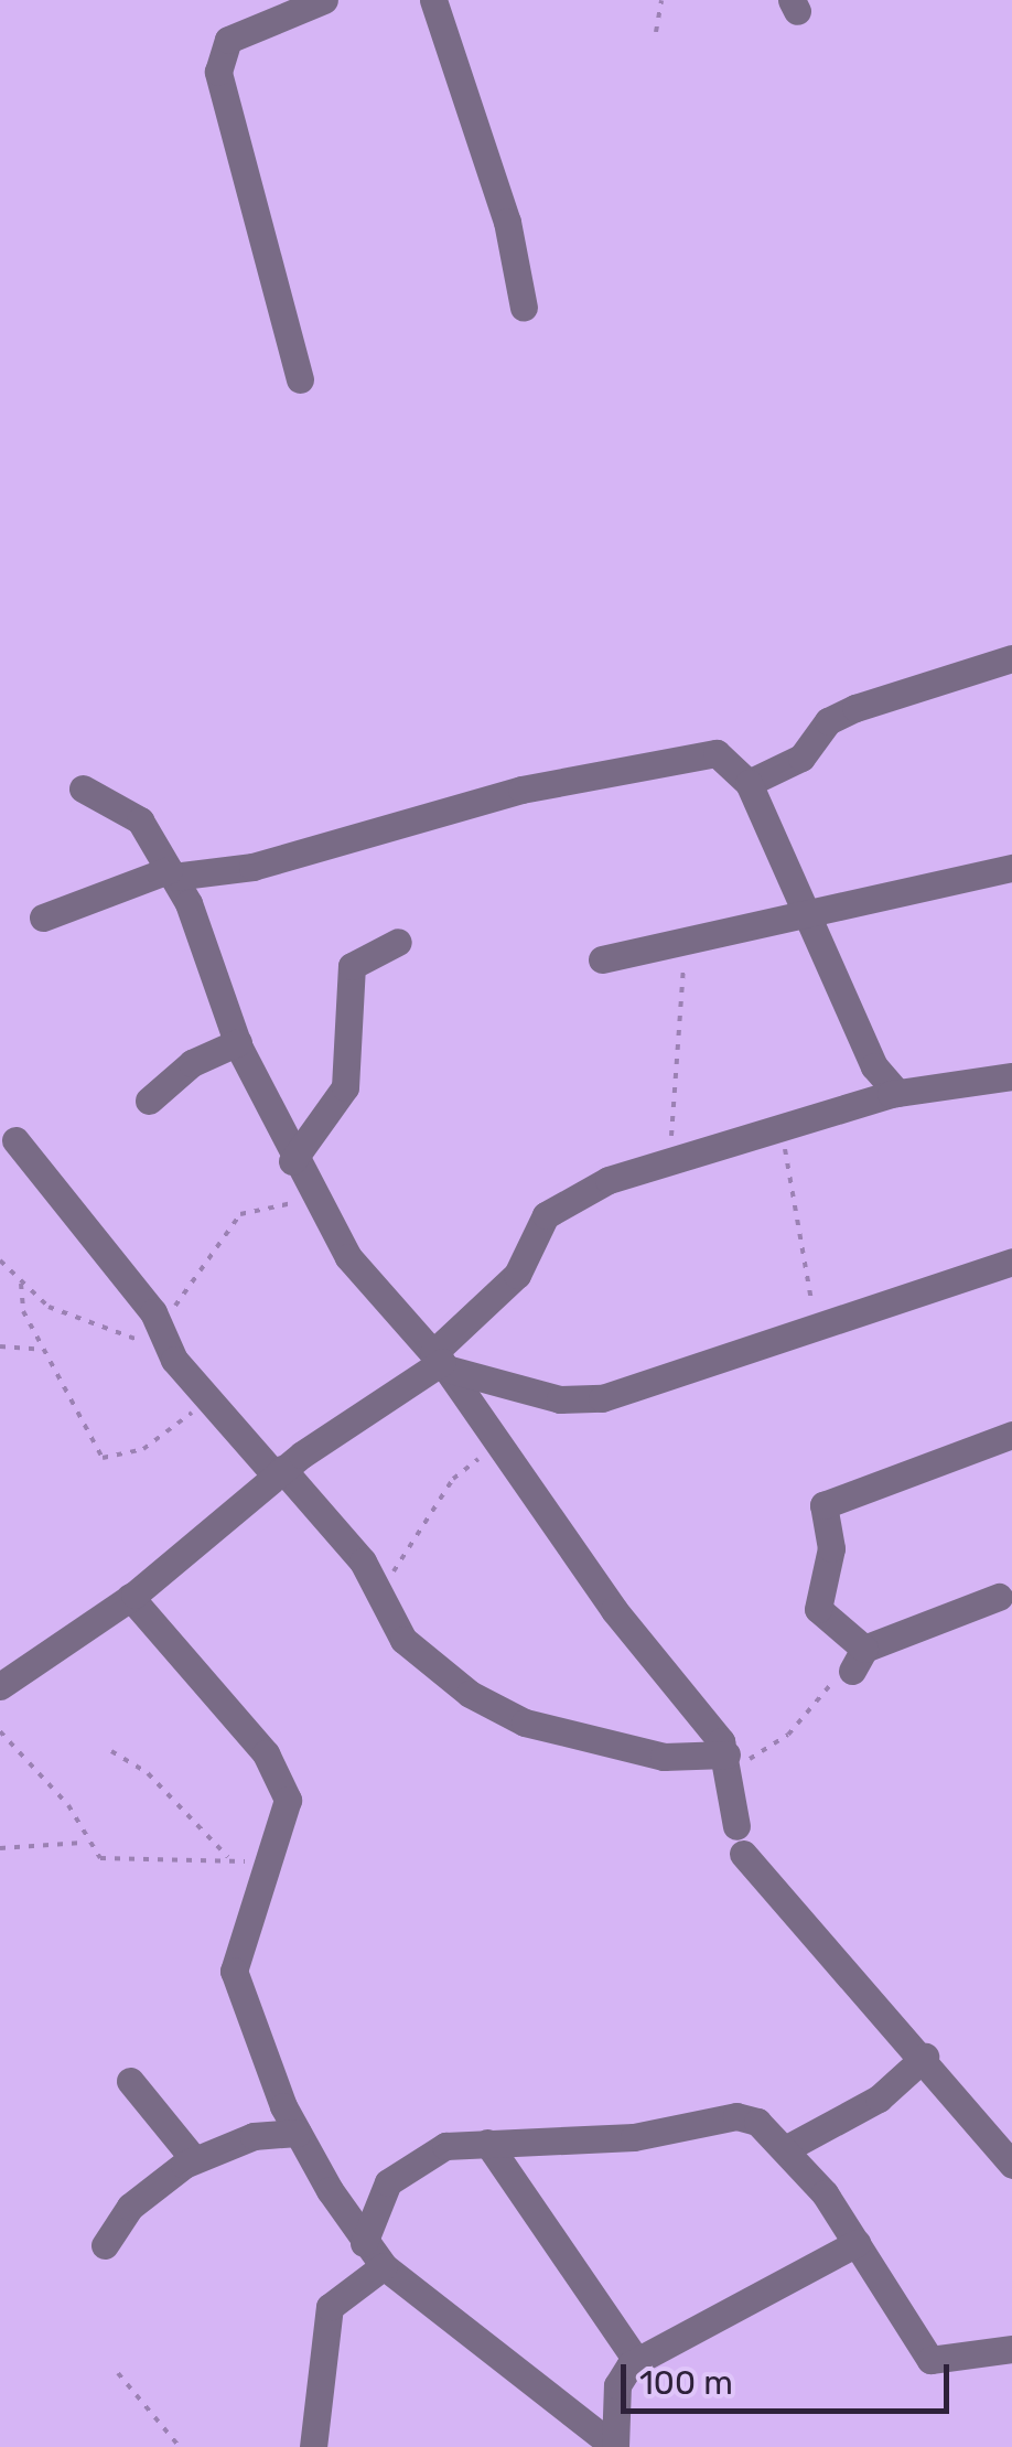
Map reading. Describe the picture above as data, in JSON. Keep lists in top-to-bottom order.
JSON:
{
  "scale_bar": "100 m"
}
